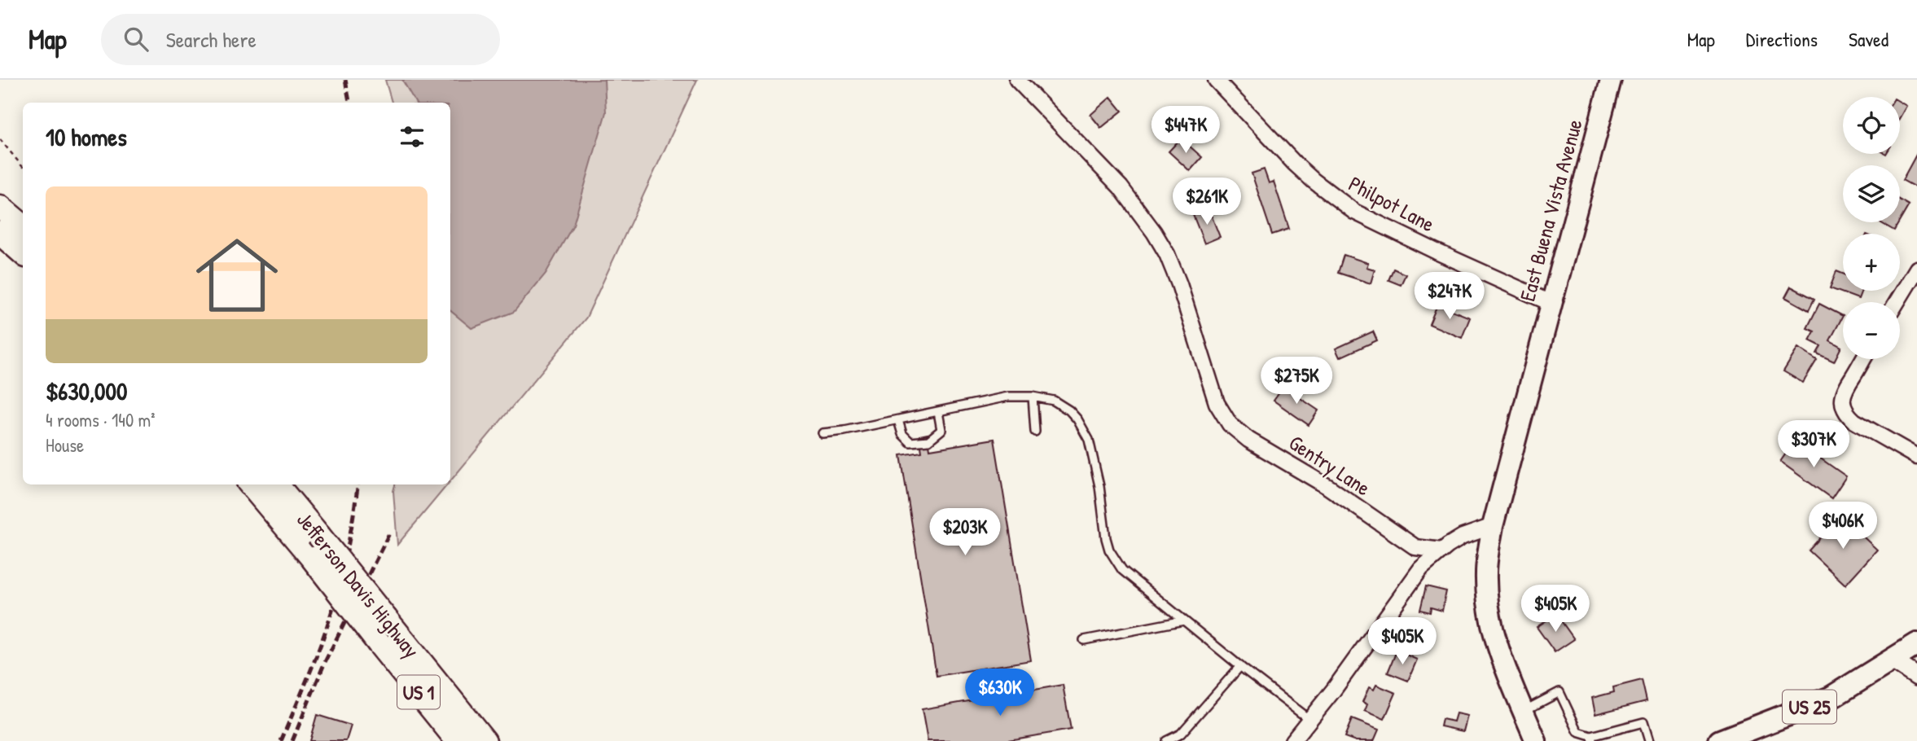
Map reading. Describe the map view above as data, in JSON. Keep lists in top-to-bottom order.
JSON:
{
  "streets": {
    "highway": ["Jefferson Davis Highway", "US 1"],
    "main road": ["East Buena Vista Avenue", "US 25"],
    "street": ["Philpot Lane", "Gentry Lane"]
  },
  "crossings": [
    ["Philpot Lane", "East Buena Vista Avenue"]
  ],
  "page": {
    "header": "Map",
    "search": "Search here",
    "nav": ["Map", "Directions", "Saved"],
    "map_buttons": ["+", "−"],
    "heading": "10 homes",
    "price": [
      "$447K",
      "$261K",
      "$247K",
      "$275K",
      "$307K",
      "$406K",
      "$203K",
      "$405K",
      "$405K",
      "$630K"
    ],
    "list": [
      {
        "name": "$630,000",
        "note": "4 rooms · 140 m² · House"
      }
    ]
  }
}
